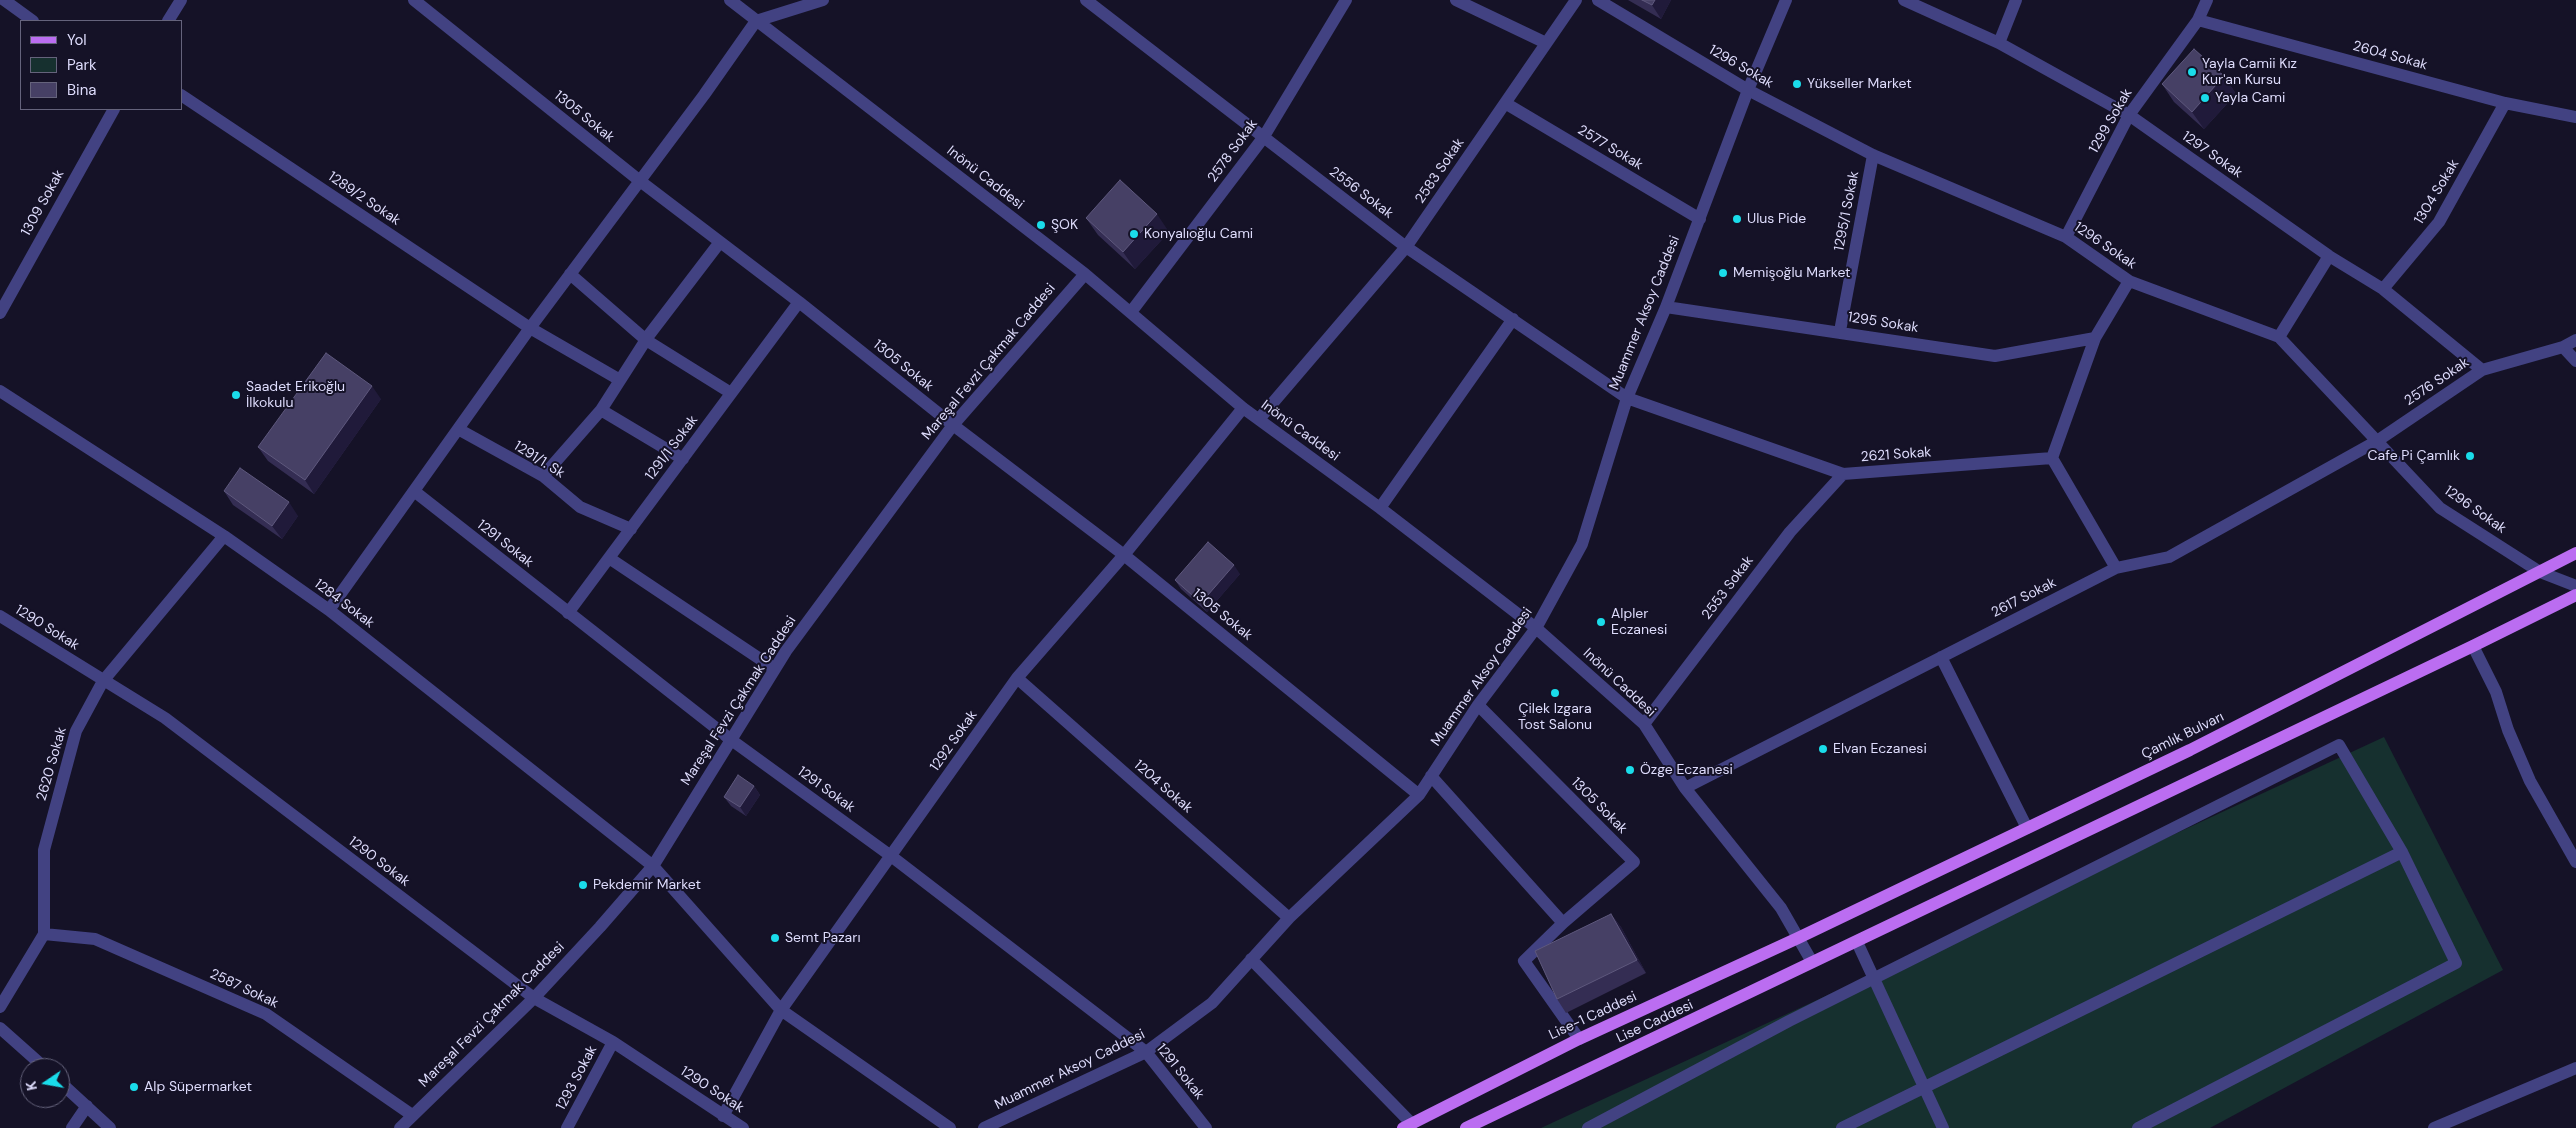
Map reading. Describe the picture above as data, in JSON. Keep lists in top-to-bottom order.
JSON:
{
  "streets": {
    "main road": ["Çamlık Bulvarı", "Lise-1 Caddesi", "Lise Caddesi"],
    "street": [
      "2604 Sokak",
      "1296 Sokak",
      "1305 Sokak",
      "1299 Sokak",
      "2577 Sokak",
      "2578 Sokak",
      "1297 Sokak",
      "2583 Sokak",
      "Inönü Caddesi",
      "1304 Sokak",
      "2556 Sokak",
      "1289/2 Sokak",
      "1309 Sokak",
      "1295/1 Sokak",
      "Muammer Aksoy Caddesi",
      "1295 Sokak",
      "Mareşal Fevzi Çakmak Caddesi",
      "2576 Sokak",
      "1291/1 Sokak",
      "2621 Sokak",
      "1291/1. Sk",
      "1291 Sokak",
      "2553 Sokak",
      "2617 Sokak",
      "1284 Sokak",
      "1290 Sokak",
      "1292 Sokak",
      "2620 Sokak",
      "1204 Sokak",
      "2587 Sokak",
      "1293 Sokak"
    ]
  },
  "crossings": [
    ["2604 Sokak", "1299 Sokak"],
    ["2604 Sokak", "1304 Sokak"],
    ["1296 Sokak", "1299 Sokak"],
    ["1296 Sokak", "1295/1 Sokak"],
    ["1296 Sokak", "Muammer Aksoy Caddesi"],
    ["1296 Sokak", "2576 Sokak"],
    ["1296 Sokak", "2617 Sokak"],
    ["1296 Sokak", "Çamlık Bulvarı"],
    ["1305 Sokak", "Muammer Aksoy Caddesi"],
    ["1305 Sokak", "Mareşal Fevzi Çakmak Caddesi"],
    ["1305 Sokak", "1291/1 Sokak"],
    ["1305 Sokak", "1292 Sokak"],
    ["1305 Sokak", "Lise-1 Caddesi"],
    ["1299 Sokak", "1297 Sokak"],
    ["2577 Sokak", "2583 Sokak"],
    ["2577 Sokak", "Muammer Aksoy Caddesi"],
    ["2578 Sokak", "Inönü Caddesi"],
    ["2578 Sokak", "2556 Sokak"],
    ["1297 Sokak", "1304 Sokak"],
    ["1297 Sokak", "2576 Sokak"],
    ["2583 Sokak", "Inönü Caddesi"],
    ["2583 Sokak", "2556 Sokak"],
    ["Inönü Caddesi", "Muammer Aksoy Caddesi"],
    ["Inönü Caddesi", "Mareşal Fevzi Çakmak Caddesi"],
    ["Inönü Caddesi", "2553 Sokak"],
    ["Inönü Caddesi", "2617 Sokak"],
    ["Inönü Caddesi", "Çamlık Bulvarı"],
    ["Inönü Caddesi", "1292 Sokak"],
    ["Inönü Caddesi", "Lise-1 Caddesi"],
    ["Inönü Caddesi", "Lise Caddesi"],
    ["2556 Sokak", "Muammer Aksoy Caddesi"],
    ["2556 Sokak", "2621 Sokak"],
    ["1295/1 Sokak", "1295 Sokak"],
    ["Muammer Aksoy Caddesi", "1295 Sokak"],
    ["Muammer Aksoy Caddesi", "2621 Sokak"],
    ["Muammer Aksoy Caddesi", "1291 Sokak"],
    ["Muammer Aksoy Caddesi", "1204 Sokak"],
    ["Mareşal Fevzi Çakmak Caddesi", "1291 Sokak"],
    ["Mareşal Fevzi Çakmak Caddesi", "1284 Sokak"],
    ["Mareşal Fevzi Çakmak Caddesi", "1290 Sokak"],
    ["Mareşal Fevzi Çakmak Caddesi", "2587 Sokak"],
    ["2576 Sokak", "2617 Sokak"],
    ["1291/1 Sokak", "1291/1. Sk"],
    ["1291/1 Sokak", "1291 Sokak"],
    ["2621 Sokak", "2553 Sokak"],
    ["1291 Sokak", "1292 Sokak"],
    ["1284 Sokak", "1292 Sokak"],
    ["1284 Sokak", "2620 Sokak"],
    ["1290 Sokak", "1292 Sokak"],
    ["1290 Sokak", "2620 Sokak"],
    ["1290 Sokak", "1293 Sokak"],
    ["Çamlık Bulvarı", "Lise-1 Caddesi"],
    ["1292 Sokak", "1204 Sokak"],
    ["2620 Sokak", "2587 Sokak"]
  ],
  "places": [
    "Yayla Camii Kız Kur'an Kursu",
    "Yükseller Market",
    "Yayla Cami",
    "Ulus Pide",
    "ŞOK",
    "Konyalıoğlu Cami",
    "Memişoğlu Market",
    "Saadet Erikoğlu İlkokulu",
    "Cafe Pi Çamlık",
    "Alpler Eczanesi",
    "Çilek Izgara Tost Salonu",
    "Elvan Eczanesi",
    "Özge Eczanesi",
    "Pekdemir Market",
    "Semt Pazarı",
    "Alp Süpermarket"
  ],
  "legend": ["Yol", "Park", "Bina"],
  "north": "left"
}
